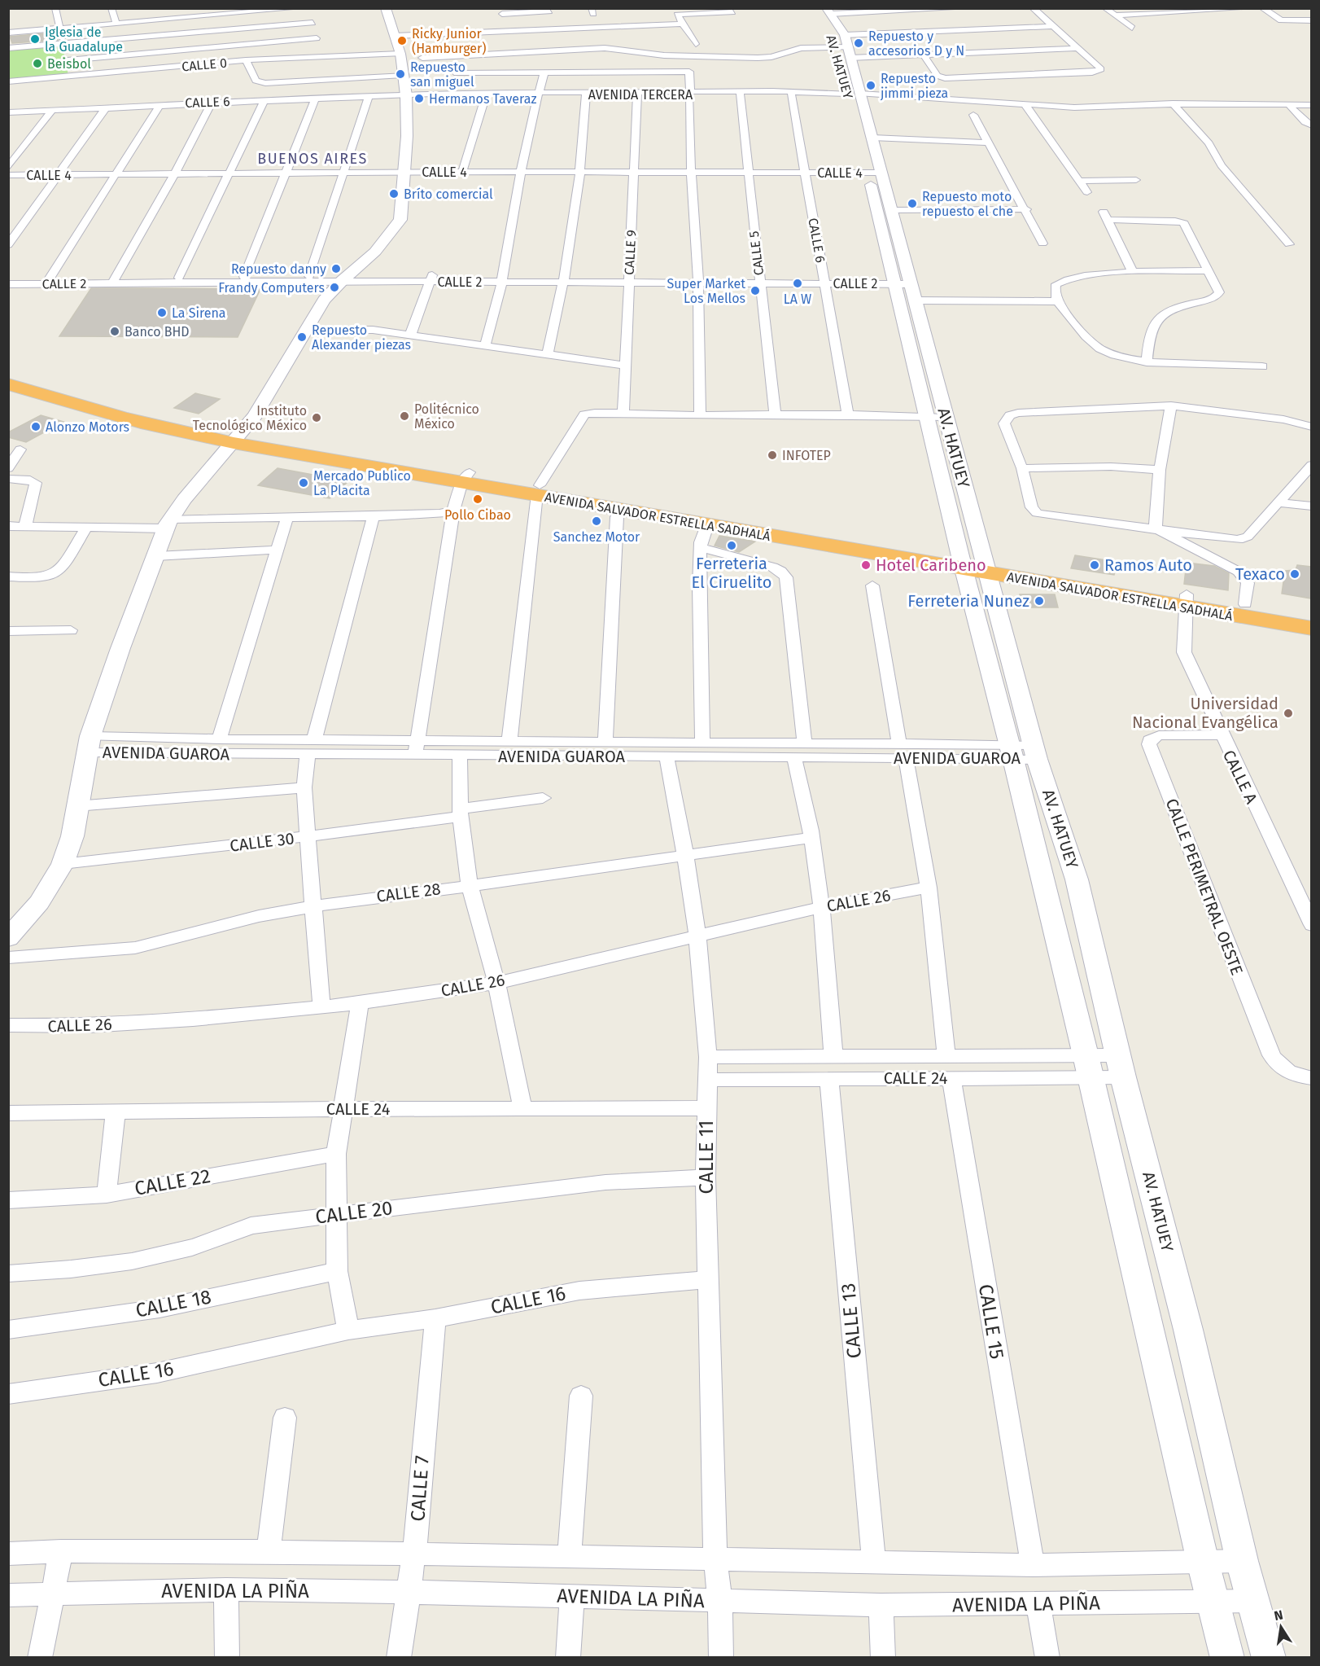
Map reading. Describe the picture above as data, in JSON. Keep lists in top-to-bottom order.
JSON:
{
  "streets": {
    "highway": ["AVENIDA SALVADOR ESTRELLA SADHALÁ"],
    "main road": ["AV. HATUEY"],
    "street": [
      "CALLE 0",
      "AVENIDA TERCERA",
      "CALLE 6",
      "CALLE 4",
      "CALLE 9",
      "CALLE 5",
      "CALLE 2",
      "AVENIDA GUAROA",
      "CALLE A",
      "CALLE 30",
      "CALLE PERIMETRAL OESTE",
      "CALLE 28",
      "CALLE 26",
      "CALLE 24",
      "CALLE 11",
      "CALLE 22",
      "CALLE 20",
      "CALLE 16",
      "CALLE 18",
      "CALLE 13",
      "CALLE 15",
      "CALLE 7",
      "AVENIDA LA PIÑA"
    ]
  },
  "crossings": [
    ["AV. HATUEY", "AVENIDA TERCERA"],
    ["AV. HATUEY", "CALLE 4"],
    ["AV. HATUEY", "CALLE 2"],
    ["AV. HATUEY", "AVENIDA SALVADOR ESTRELLA SADHALÁ"],
    ["AV. HATUEY", "AVENIDA GUAROA"],
    ["AV. HATUEY", "CALLE 24"],
    ["AV. HATUEY", "AVENIDA LA PIÑA"],
    ["AVENIDA TERCERA", "CALLE 6"],
    ["AVENIDA TERCERA", "CALLE 9"],
    ["AVENIDA TERCERA", "CALLE 5"],
    ["CALLE 6", "CALLE 4"],
    ["CALLE 6", "CALLE 2"],
    ["CALLE 4", "CALLE 9"],
    ["CALLE 4", "CALLE 5"],
    ["CALLE 9", "CALLE 2"],
    ["CALLE 5", "CALLE 2"],
    ["AVENIDA SALVADOR ESTRELLA SADHALÁ", "CALLE A"],
    ["AVENIDA GUAROA", "CALLE 11"],
    ["CALLE A", "CALLE PERIMETRAL OESTE"],
    ["CALLE 28", "CALLE 11"],
    ["CALLE 26", "CALLE 11"],
    ["CALLE 24", "CALLE 11"],
    ["CALLE 24", "CALLE 13"],
    ["CALLE 24", "CALLE 15"],
    ["CALLE 11", "CALLE 20"],
    ["CALLE 11", "CALLE 16"],
    ["CALLE 11", "AVENIDA LA PIÑA"],
    ["CALLE 16", "CALLE 7"],
    ["CALLE 7", "AVENIDA LA PIÑA"]
  ],
  "districts": ["BUENOS AIRES"],
  "places": [
    "Iglesia de la Guadalupe",
    "Ricky Junior (Hamburger)",
    "Repuesto y accesorios D y N",
    "Beisbol",
    "Repuesto san miguel",
    "Repuesto jimmi pieza",
    "Hermanos Taveraz",
    "Bríto comercial",
    "Repuesto moto repuesto el che",
    "Repuesto danny",
    "LA W",
    "Frandy Computers",
    "Super Market Los Mellos",
    "La Sirena",
    "Banco BHD",
    "Repuesto Alexander piezas",
    "Politécnico México",
    "Instituto Tecnológico México",
    "Alonzo Motors",
    "INFOTEP",
    "Mercado Publico La Placita",
    "Pollo Cibao",
    "Sanchez Motor",
    "Ferreteria El Ciruelito",
    "Hotel Caribeno",
    "Ramos Auto",
    "Texaco",
    "Ferreteria Nunez",
    "Universidad Nacional Evangélica"
  ],
  "north": "top"
}
